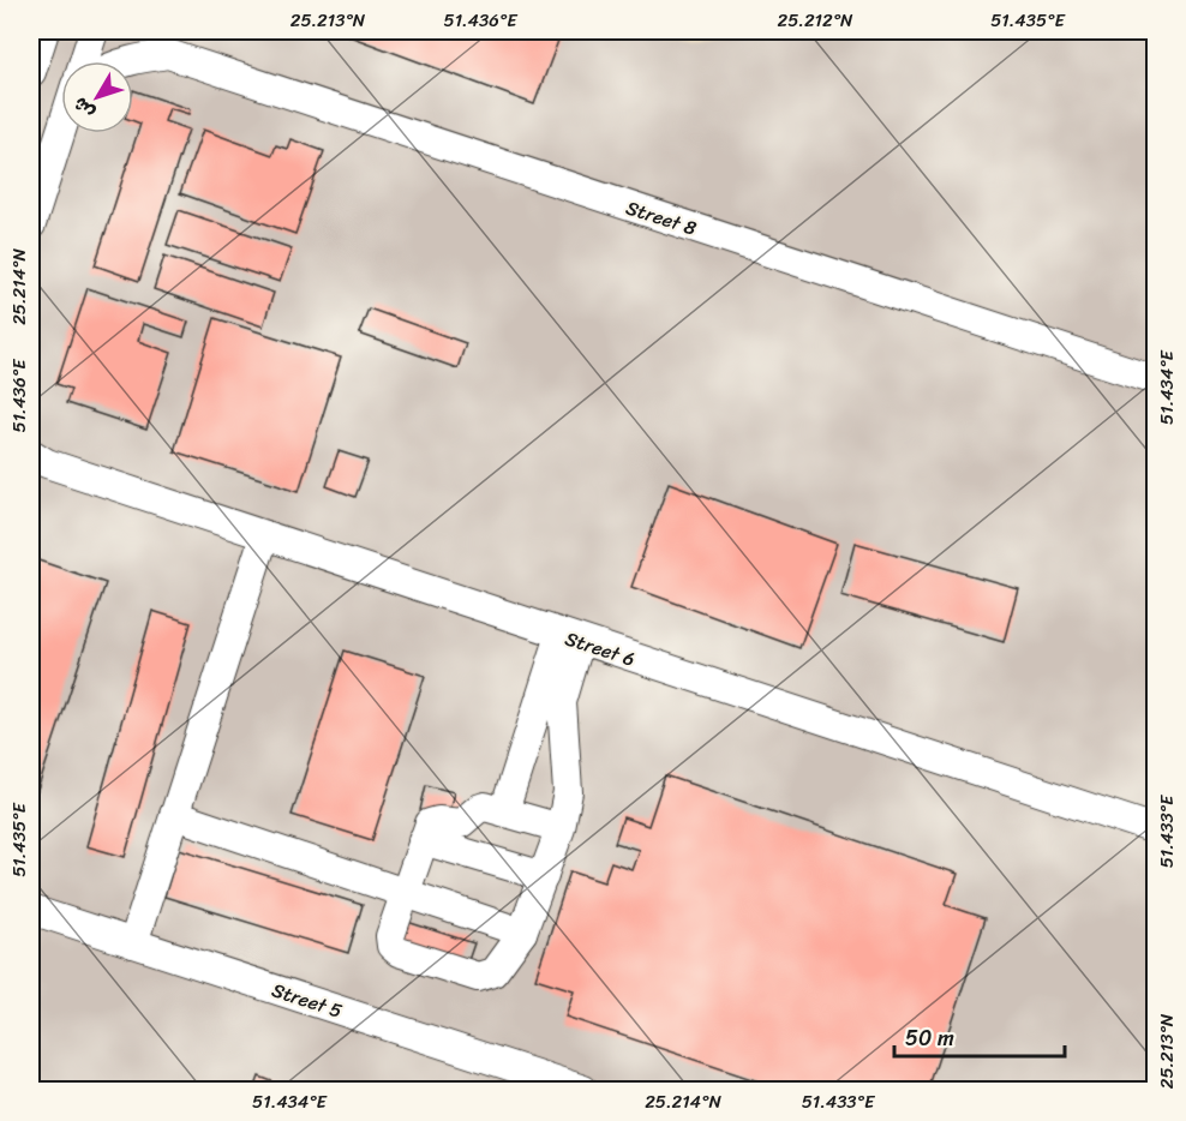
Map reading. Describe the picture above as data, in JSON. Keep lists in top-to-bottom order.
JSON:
{
  "streets": {
    "street": ["Street 8", "Street 6", "Street 5"]
  },
  "scale_bar": "50 m",
  "north": "bottom left",
  "coordinates": [
    "25.213°N",
    "51.436°E",
    "25.212°N",
    "51.435°E",
    "25.214°N",
    "51.434°E",
    "51.433°E"
  ]
}
